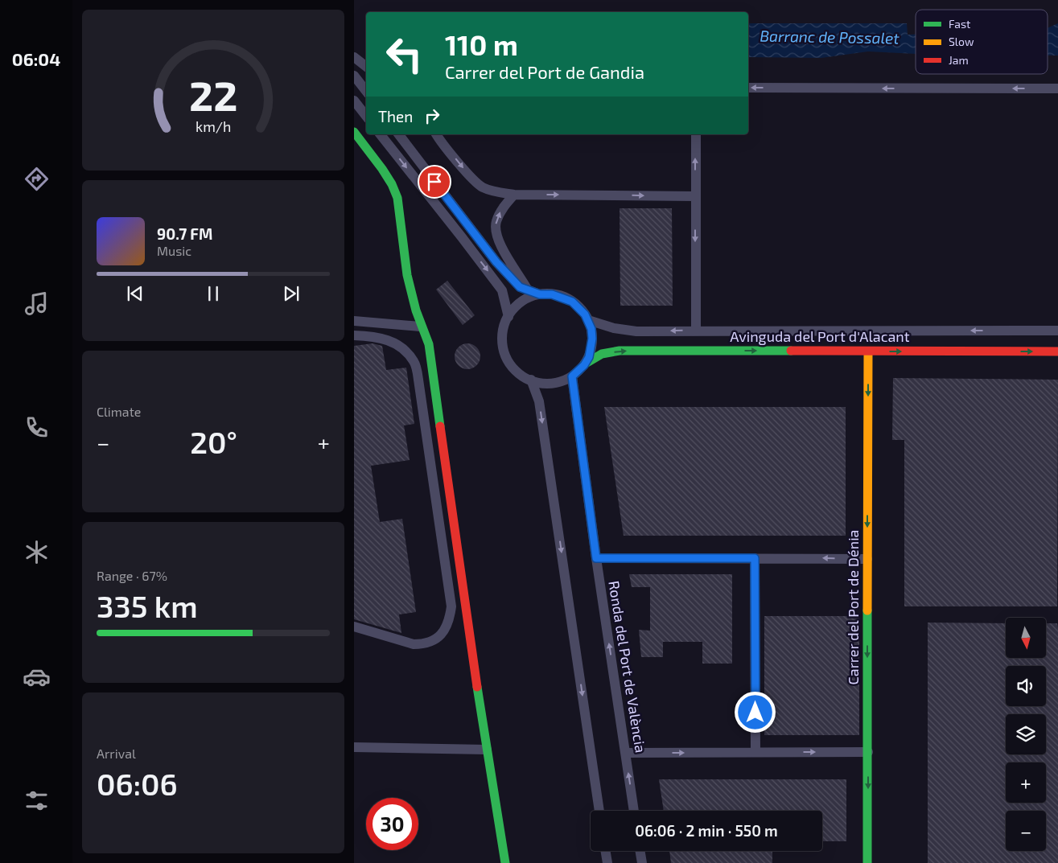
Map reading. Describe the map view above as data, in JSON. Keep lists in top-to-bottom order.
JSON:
{
  "streets": {
    "street": ["Avinguda del Port d'Alacant", "Carrer del Port de Dénia", "Ronda del Port de València"]
  },
  "crossings": [
    ["Avinguda del Port d'Alacant", "Carrer del Port de Dénia"],
    ["Avinguda del Port d'Alacant", "Ronda del Port de València"]
  ],
  "one_way": ["Carrer del Port de Dénia"],
  "water": ["Barranc de Possalet"],
  "legend": ["Fast", "Slow", "Jam"],
  "north": "bottom",
  "page": {
    "tabs": "06:04",
    "turn": ["110 m", "Carrer del Port de Gandia"],
    "then": "Then",
    "song": ["90.7 FM", "Music"],
    "tile": [
      "Climate",
      ["Range · 67%", "335 km"],
      ["Arrival", "06:06"]
    ],
    "heat": ["−", "20°", "+"],
    "map_buttons": ["+", "−"],
    "limit": "30",
    "trip": "06:06 · 2 min · 550 m",
    "gauge": ["22", "km/h"]
  }
}
